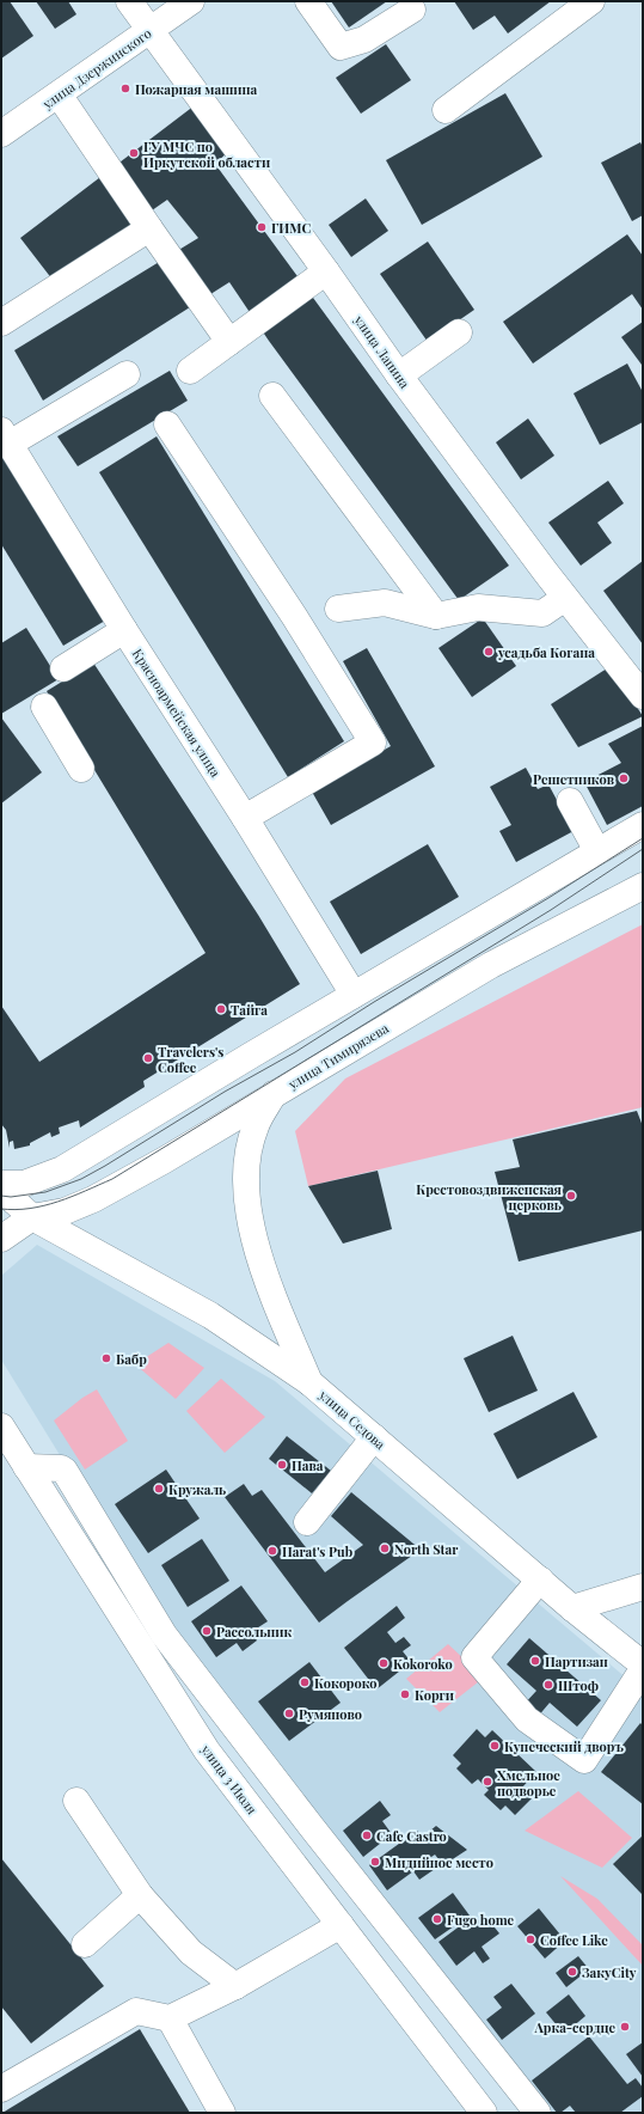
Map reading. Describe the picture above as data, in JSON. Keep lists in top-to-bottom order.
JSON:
{
  "streets": {
    "street": [
      "улица Дзержинского",
      "улица Лапина",
      "Красноармейская улица",
      "улица Тимирязева",
      "улица Седова",
      "улица 3 Июля"
    ]
  },
  "crossings": [
    ["улица Дзержинского", "улица Лапина"],
    ["улица Тимирязева", "улица Седова"]
  ],
  "places": [
    "Пожарная машина",
    "ГУ МЧС по Иркутской области",
    "ГИМС",
    "усадьба Когана",
    "Решетников",
    "Тайга",
    "Travelers's Coffee",
    "Крестовоздвиженская церковь",
    "Бабр",
    "Пава",
    "Кружаль",
    "North Star",
    "Harat's Pub",
    "Рассольник",
    "Партизан",
    "Kokoroko",
    "Кокороко",
    "Штоф",
    "Корги",
    "Румяново",
    "Купеческий дворъ",
    "Хмельное подворье",
    "Cafe Castro",
    "Мидийное место",
    "Fugo home",
    "Coffee Like",
    "ЗакуCity",
    "Арка-сердце"
  ]
}
